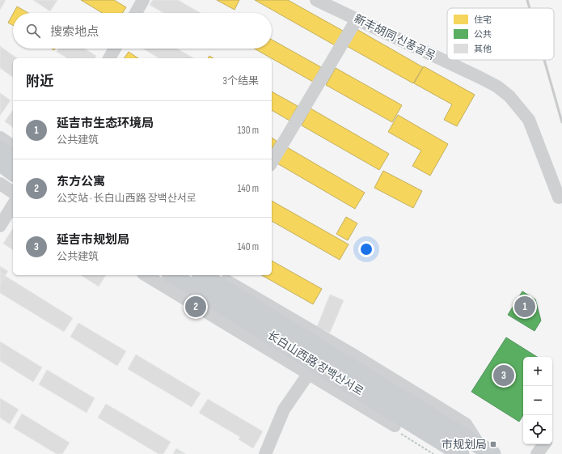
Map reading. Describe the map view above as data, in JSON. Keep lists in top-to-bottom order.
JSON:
{
  "streets": {
    "main road": ["长白山西路 장백산서로"],
    "street": ["新丰胡同 신풍골목"]
  },
  "places": {
    "transit": ["市规划局"]
  },
  "legend": ["住宅", "公共", "其他"],
  "page": {
    "search": "搜索地点",
    "heading": ["附近", "3个结果"],
    "list": [
      {
        "mark": "1",
        "name": "延吉市生态环境局",
        "note": "公共建筑",
        "value": "130 m"
      },
      {
        "mark": "2",
        "name": "东方公寓",
        "note": "公交站 · 长白山西路 장백산서로",
        "value": "140 m"
      },
      {
        "mark": "3",
        "name": "延吉市规划局",
        "note": "公共建筑",
        "value": "140 m"
      }
    ],
    "pins": ["1", "2", "3"],
    "map_buttons": ["+", "−"]
  }
}
